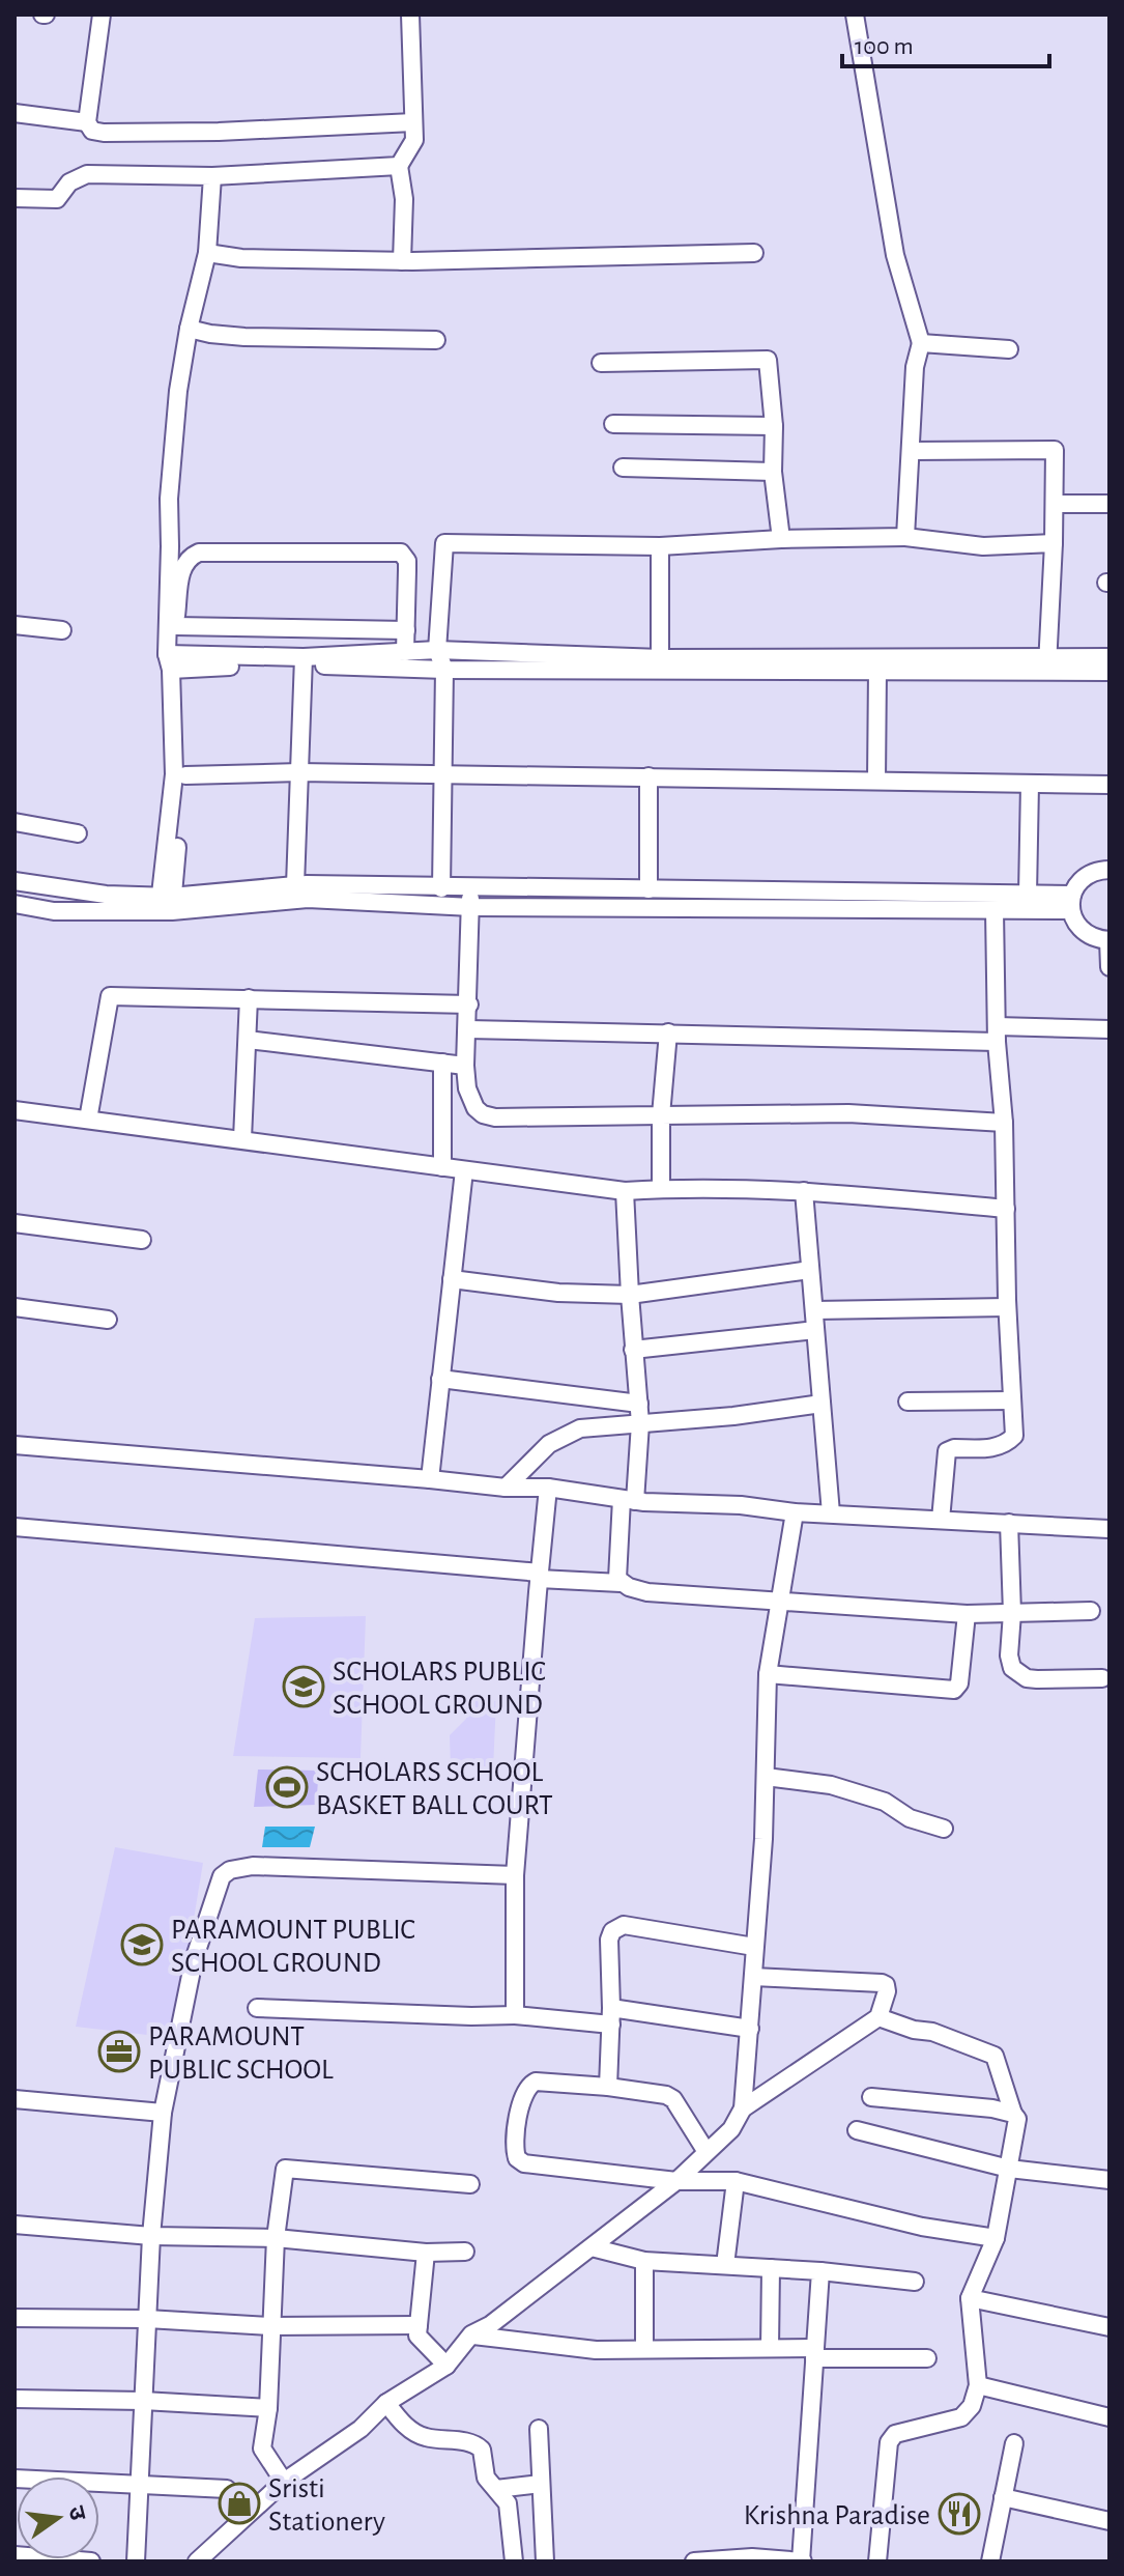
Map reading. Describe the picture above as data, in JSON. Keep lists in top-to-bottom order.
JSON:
{
  "places": {
    "school or university": ["SCHOLARS PUBLIC SCHOOL GROUND", "PARAMOUNT PUBLIC SCHOOL GROUND"],
    "sports": ["SCHOLARS SCHOOL BASKET BALL COURT"],
    "office": ["PARAMOUNT PUBLIC SCHOOL"],
    "shop": ["Sristi Stationery"],
    "restaurant": ["Krishna Paradise"]
  },
  "scale_bar": "100 m",
  "north": "right"
}
